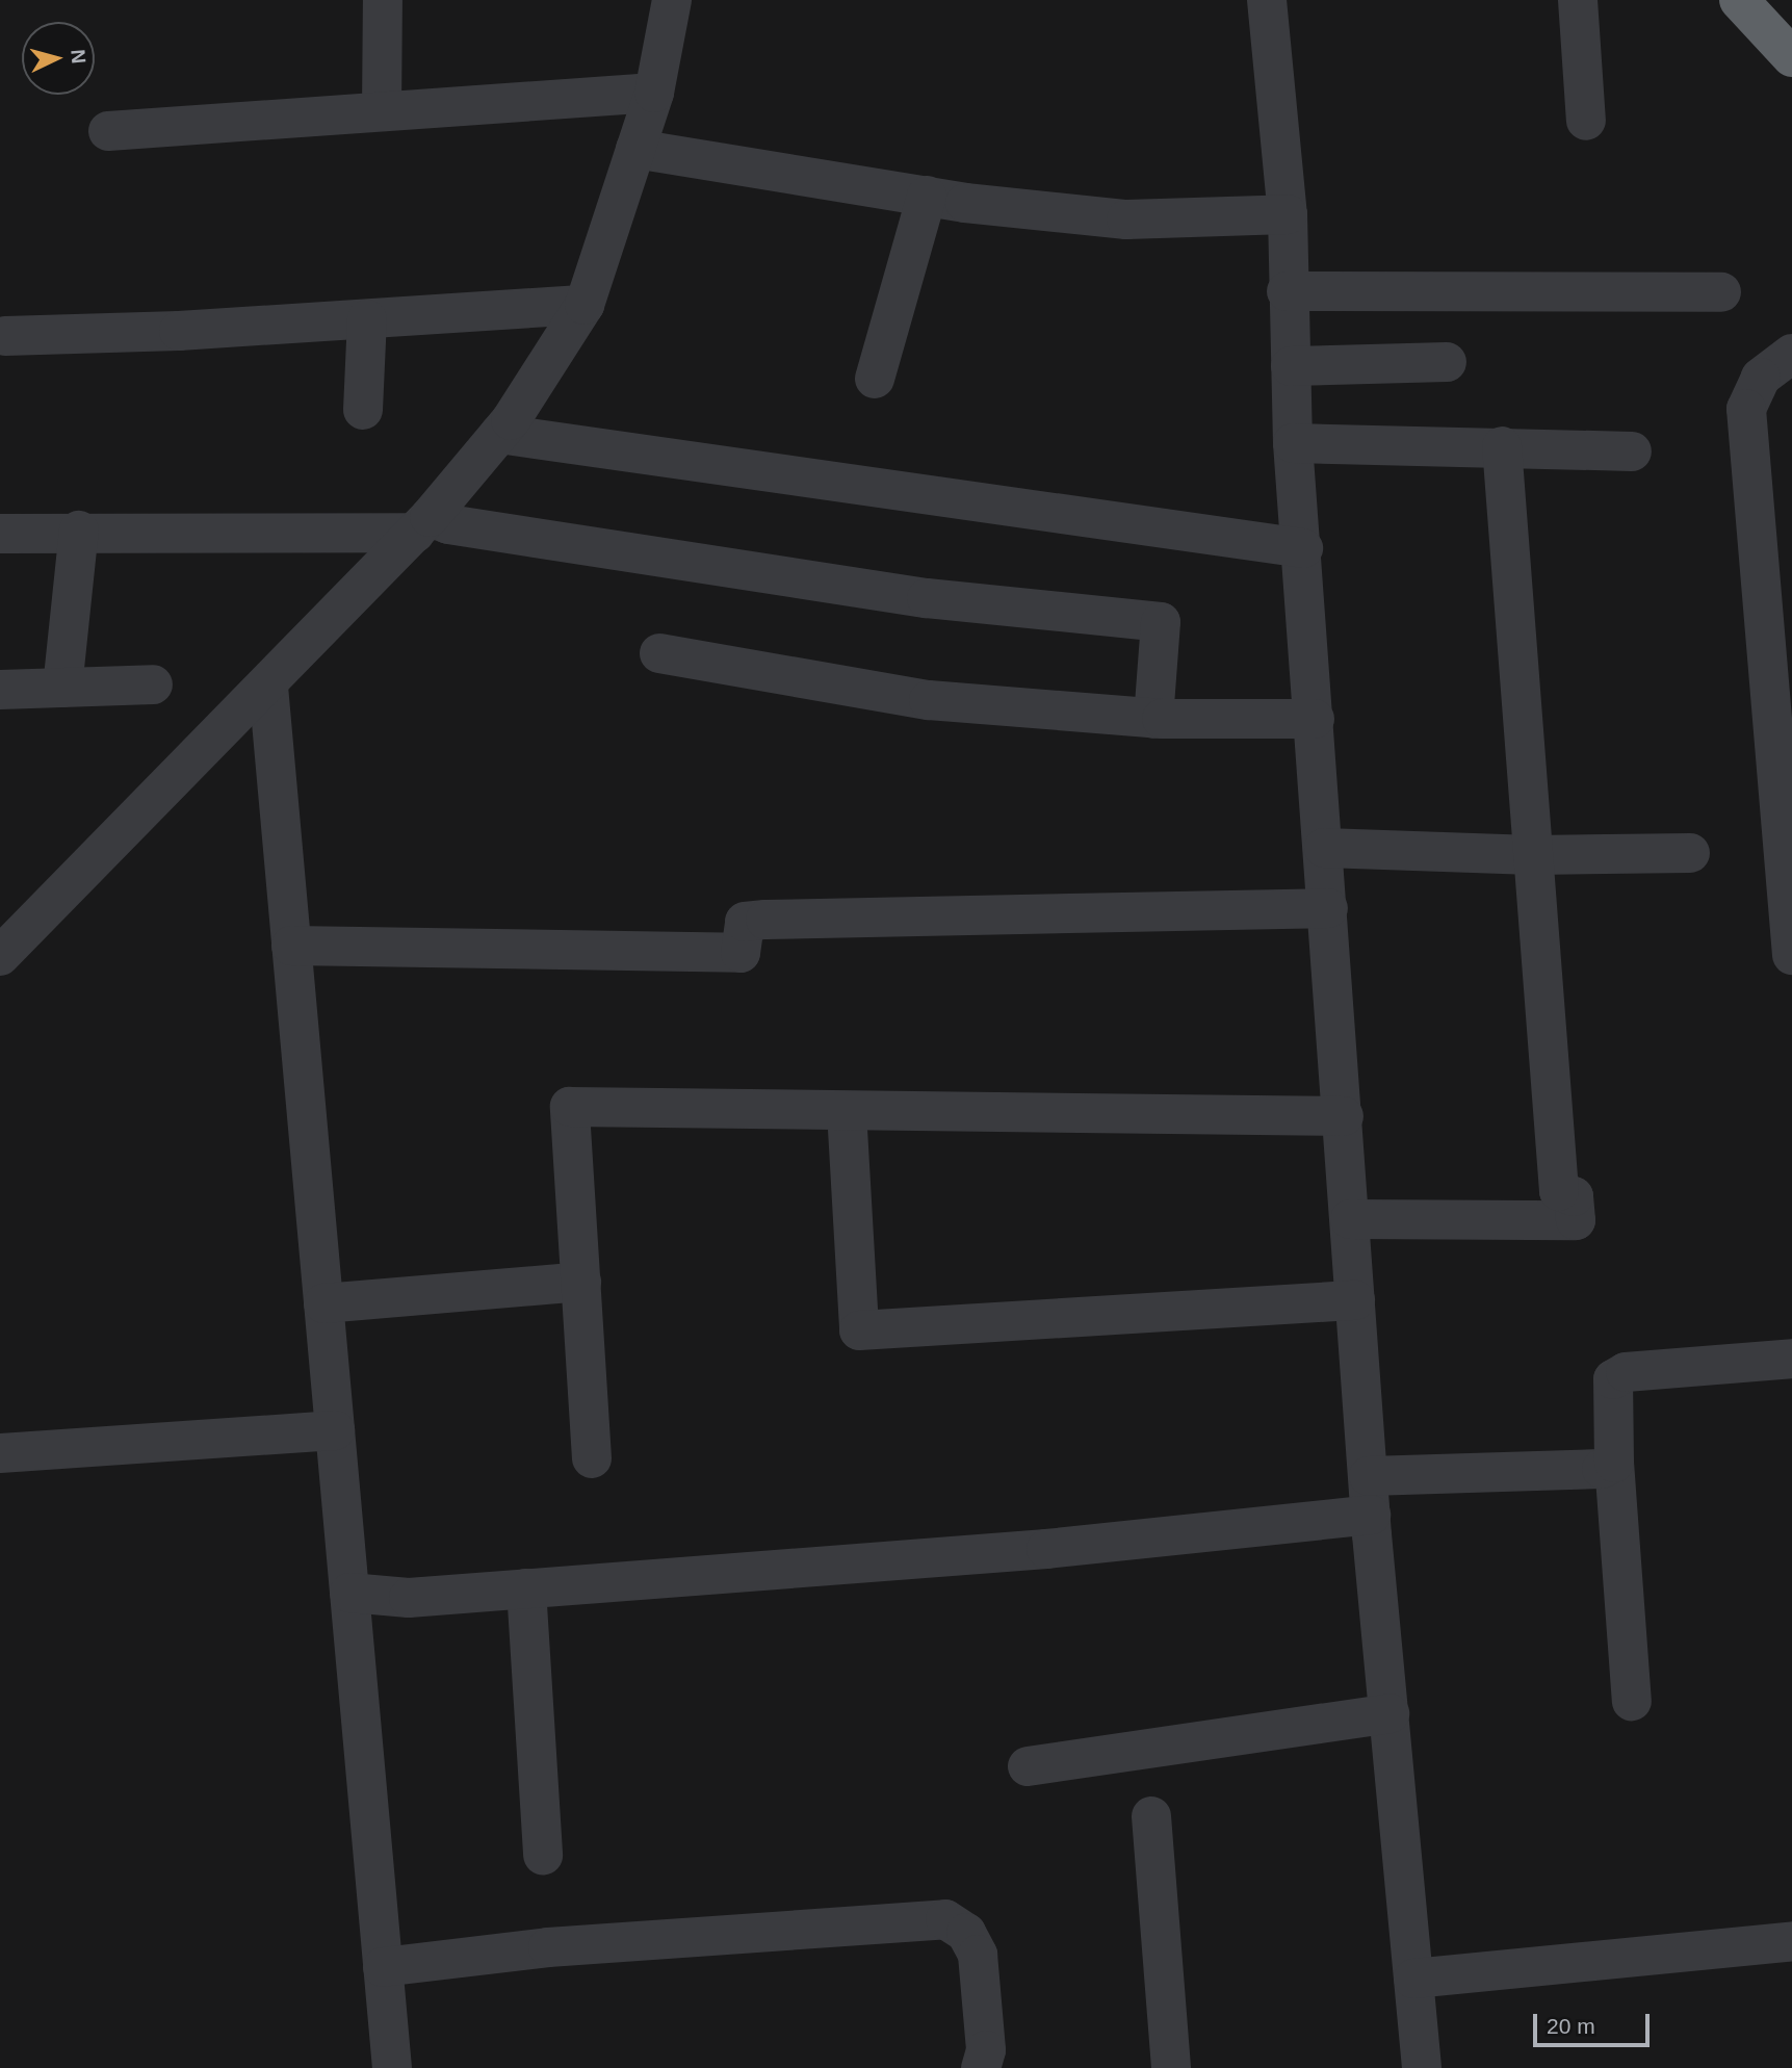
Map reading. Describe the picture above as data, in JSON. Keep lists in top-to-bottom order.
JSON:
{
  "scale_bar": "20 m",
  "north": "right"
}
